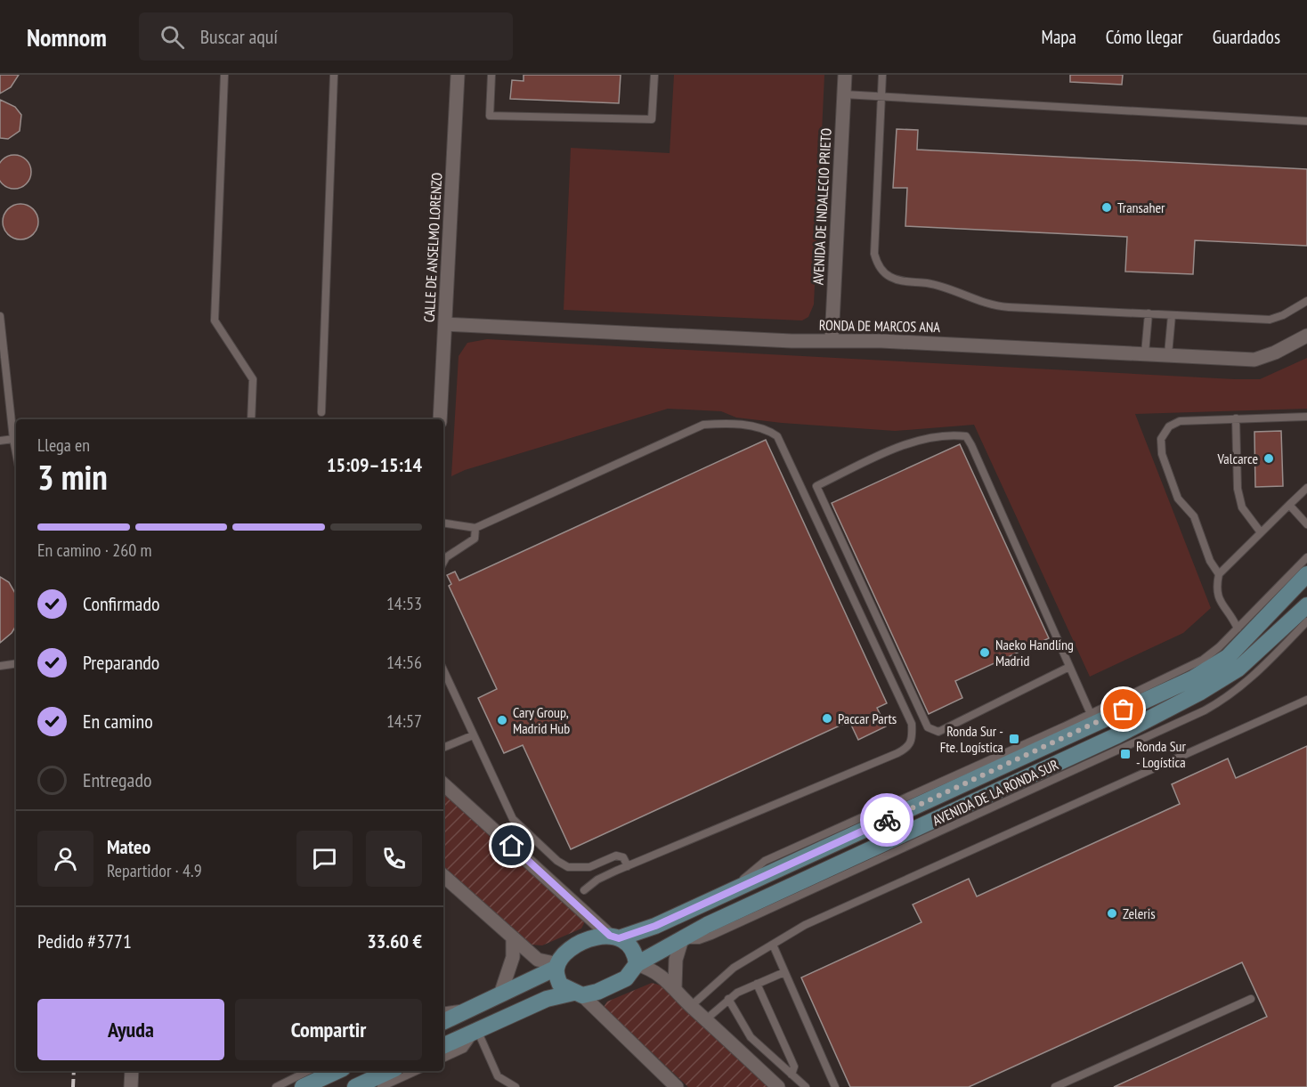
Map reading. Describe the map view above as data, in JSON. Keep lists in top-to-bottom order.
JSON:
{
  "streets": {
    "main road": ["AVENIDA DE LA RONDA SUR"],
    "street": ["AVENIDA DE INDALECIO PRIETO", "CALLE DE ANSELMO LORENZO", "RONDA DE MARCOS ANA"]
  },
  "crossings": [
    ["AVENIDA DE INDALECIO PRIETO", "RONDA DE MARCOS ANA"],
    ["CALLE DE ANSELMO LORENZO", "RONDA DE MARCOS ANA"]
  ],
  "places": {
    "other": [
      "Transaher",
      "Valcarce",
      "Naeko Handling Madrid",
      "Paccar Parts",
      "Cary Group, Madrid Hub",
      "Zeleris"
    ],
    "transit": ["Ronda Sur - Fte. Logística", "Ronda Sur - Logística"]
  },
  "page": {
    "header": "Nomnom",
    "search": "Buscar aquí",
    "nav": ["Mapa", "Cómo llegar", "Guardados"],
    "heading": ["3 min", "Llega en", "15:09–15:14"],
    "panel": [
      "Mateo",
      "Repartidor · 4.9",
      "Pedido #3771",
      "33.60 €"
    ],
    "bar": "En camino · 260 m",
    "list": [
      ["Confirmado", "14:53"],
      ["Preparando", "14:56"],
      ["En camino", "14:57"],
      "Entregado"
    ],
    "buttons": ["Ayuda", "Compartir"]
  }
}
